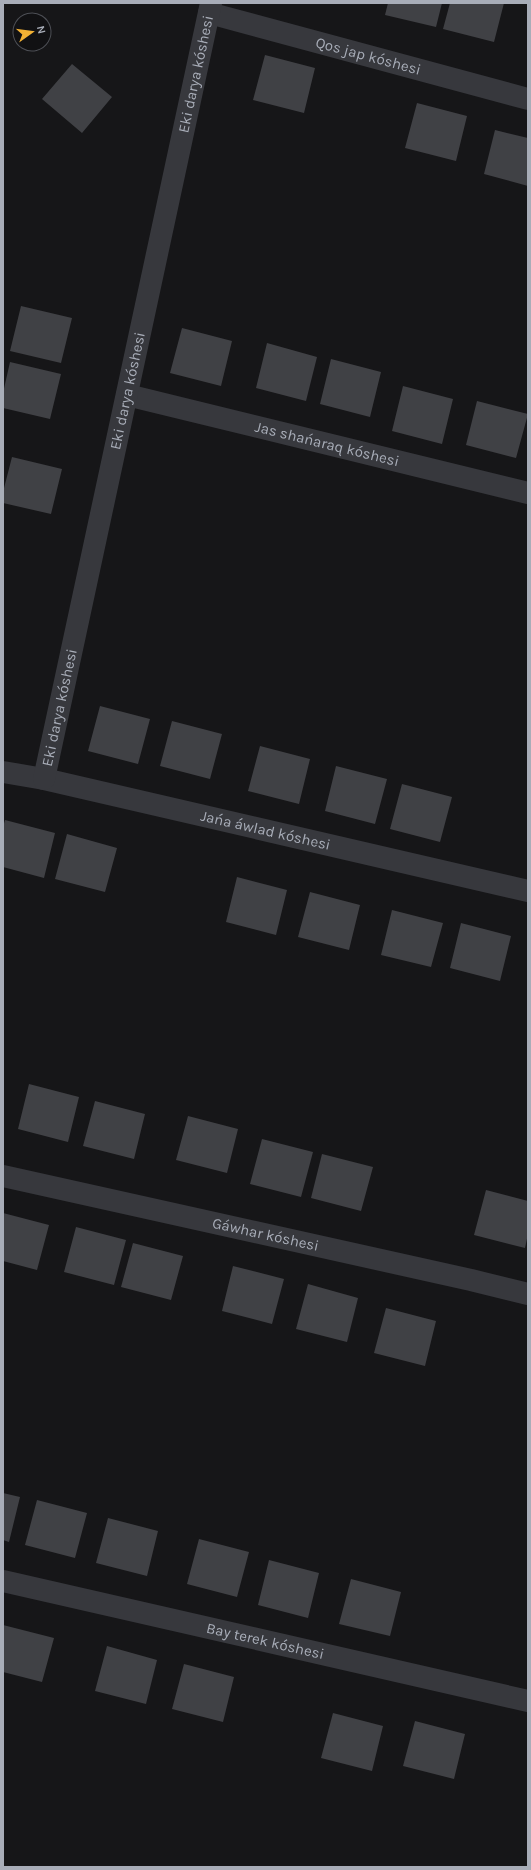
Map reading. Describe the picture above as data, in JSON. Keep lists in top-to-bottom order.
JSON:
{
  "streets": {
    "street": [
      "Qos jap kóshesi",
      "Eki darya kóshesi",
      "Jas shańaraq kóshesi",
      "Jańa áwlad kóshesi",
      "Gáwhar kóshesi",
      "Bay terek kóshesi"
    ]
  },
  "crossings": [
    ["Qos jap kóshesi", "Eki darya kóshesi"],
    ["Eki darya kóshesi", "Jas shańaraq kóshesi"],
    ["Eki darya kóshesi", "Jańa áwlad kóshesi"]
  ],
  "north": "right"
}
